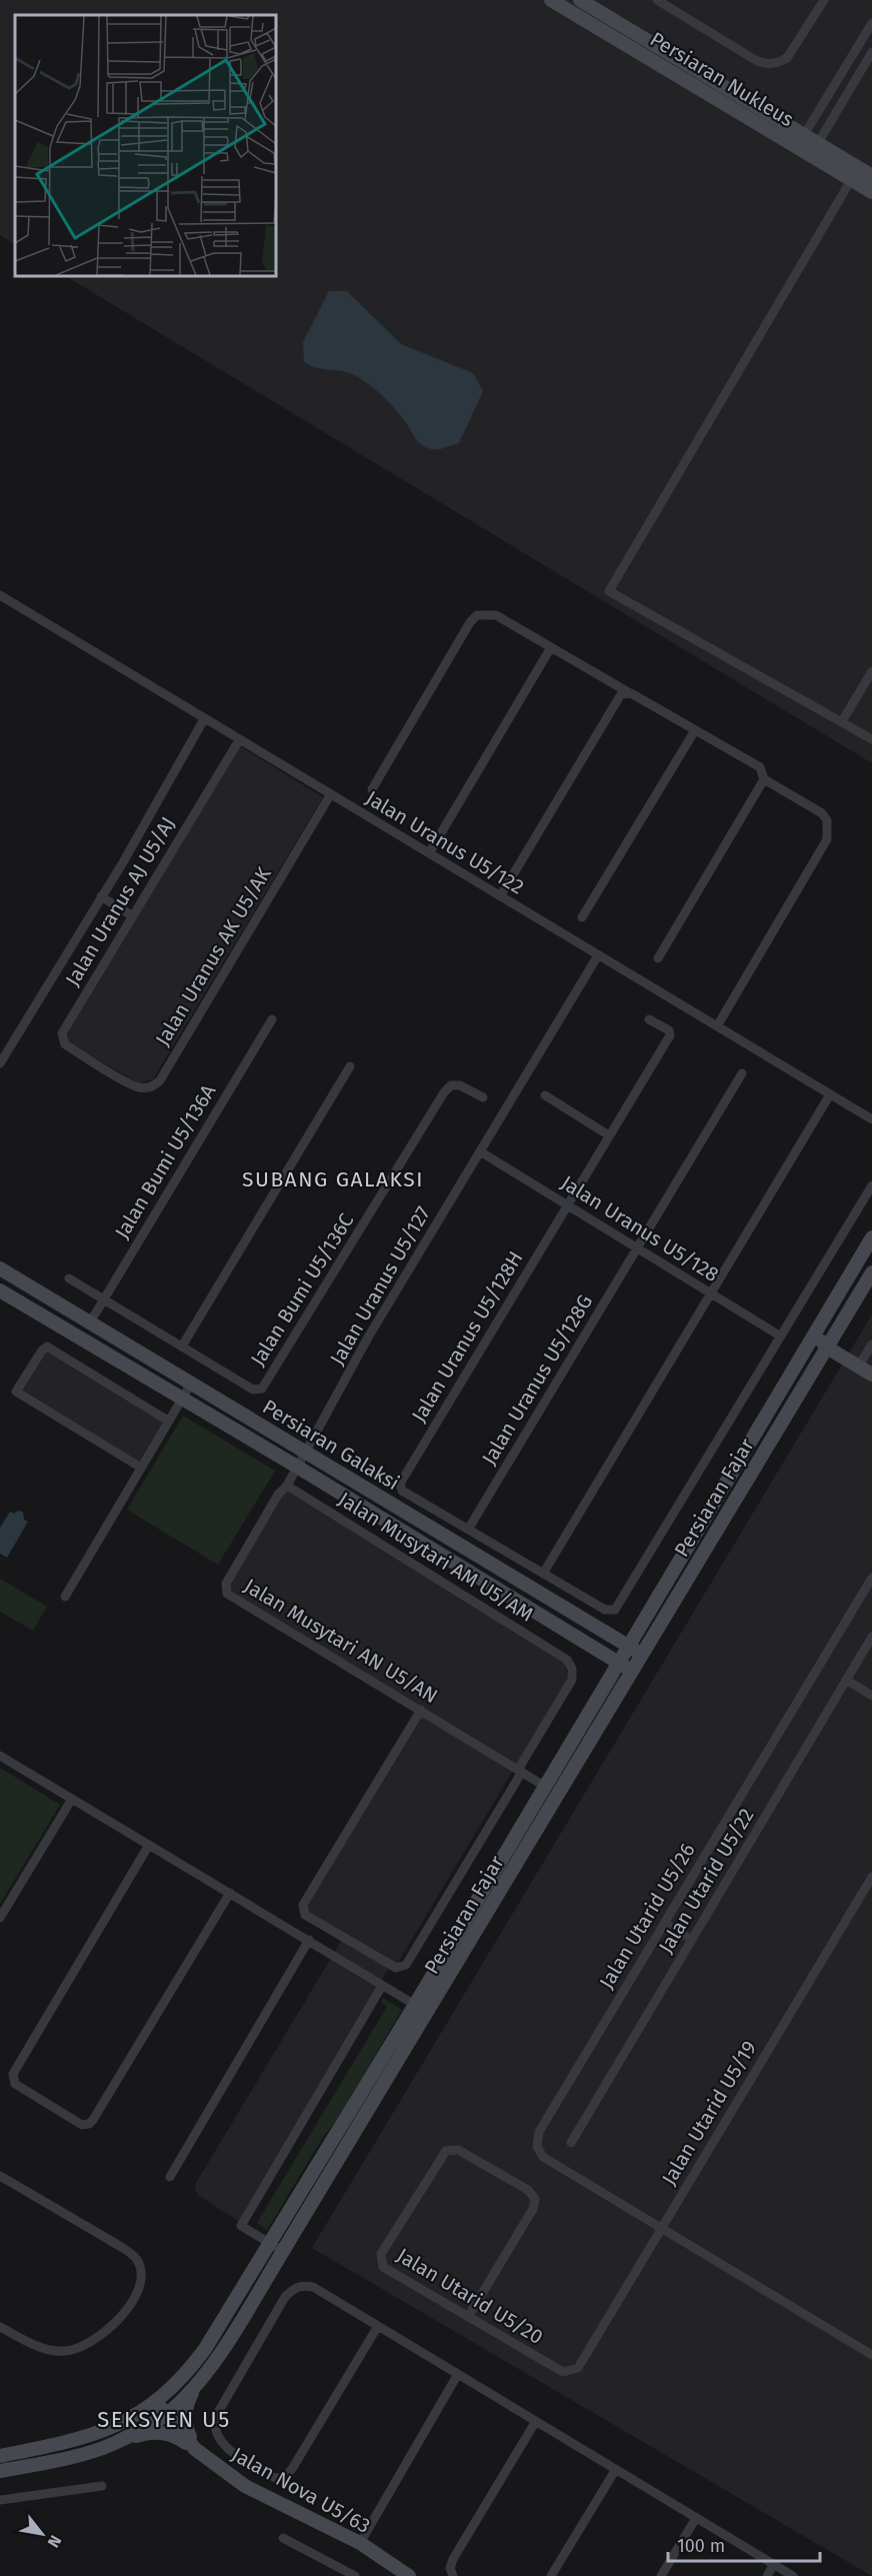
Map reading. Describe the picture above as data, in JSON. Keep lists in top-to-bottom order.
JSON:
{
  "streets": {
    "main road": [
      "Persiaran Nukleus",
      "Persiaran Galaksi",
      "Persiaran Fajar",
      "Jalan Nova U5/63"
    ],
    "street": [
      "Jalan Uranus U5/122",
      "Jalan Uranus AJ U5/AJ",
      "Jalan Uranus AK U5/AK",
      "Jalan Bumi U5/136A",
      "Jalan Uranus U5/128",
      "Jalan Uranus U5/127",
      "Jalan Bumi U5/136C",
      "Jalan Uranus U5/128H",
      "Jalan Uranus U5/128G",
      "Jalan Musytari AM U5/AM",
      "Jalan Musytari AN U5/AN",
      "Jalan Utarid U5/22",
      "Jalan Utarid U5/26",
      "Jalan Utarid U5/19",
      "Jalan Utarid U5/20"
    ]
  },
  "crossings": [
    ["Jalan Uranus U5/122", "Jalan Uranus AJ U5/AJ"],
    ["Jalan Uranus U5/122", "Jalan Uranus AK U5/AK"],
    ["Jalan Uranus U5/122", "Jalan Uranus U5/127"],
    ["Jalan Uranus AJ U5/AJ", "Jalan Uranus AK U5/AK"],
    ["Jalan Bumi U5/136A", "Persiaran Galaksi"],
    ["Jalan Uranus U5/128", "Jalan Uranus U5/127"],
    ["Jalan Uranus U5/128", "Jalan Uranus U5/128H"],
    ["Jalan Uranus U5/128", "Jalan Uranus U5/128G"],
    ["Jalan Uranus U5/127", "Persiaran Galaksi"],
    ["Jalan Uranus U5/128H", "Jalan Uranus U5/128G"],
    ["Persiaran Galaksi", "Persiaran Fajar"],
    ["Persiaran Fajar", "Jalan Musytari AN U5/AN"],
    ["Persiaran Fajar", "Jalan Nova U5/63"],
    ["Jalan Musytari AM U5/AM", "Jalan Musytari AN U5/AN"],
    ["Jalan Utarid U5/26", "Jalan Utarid U5/19"],
    ["Jalan Utarid U5/19", "Jalan Utarid U5/20"]
  ],
  "districts": ["SUBANG GALAKSI", "SEKSYEN U5"],
  "scale_bar": "100 m",
  "north": "bottom right"
}
